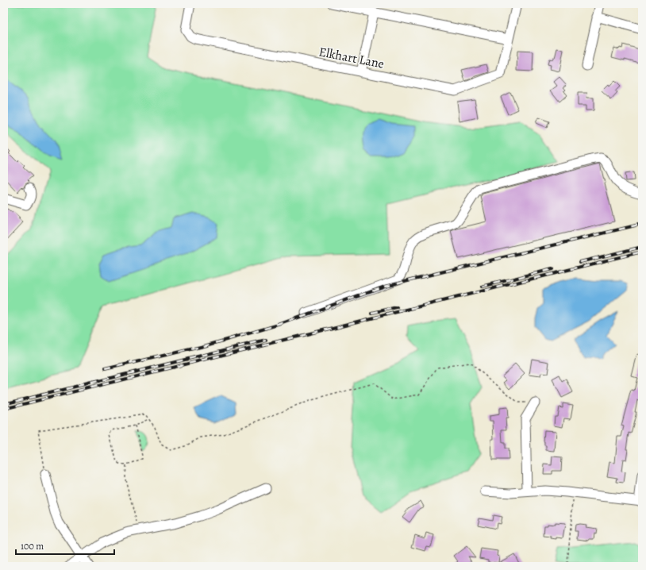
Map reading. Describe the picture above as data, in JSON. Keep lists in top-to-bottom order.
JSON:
{
  "streets": {
    "street": ["Elkhart Lane"]
  },
  "scale_bar": "100 m"
}
